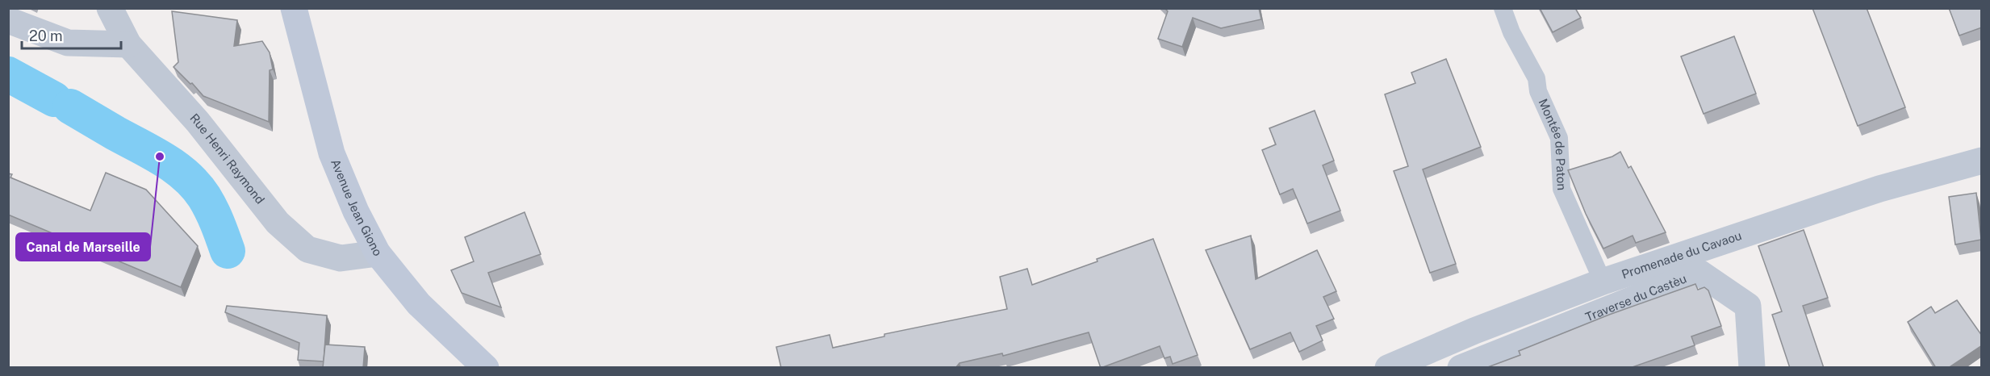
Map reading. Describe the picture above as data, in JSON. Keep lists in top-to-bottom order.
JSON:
{
  "streets": {
    "street": [
      "Rue Henri Raymond",
      "Avenue Jean Giono",
      "Promenade du Cavaou",
      "Traverse du Castèu"
    ],
    "lane": ["Montée de Paton"]
  },
  "crossings": [
    ["Montée de Paton", "Promenade du Cavaou"],
    ["Rue Henri Raymond", "Avenue Jean Giono"]
  ],
  "places": ["Canal de Marseille"],
  "scale_bar": "20 m"
}
